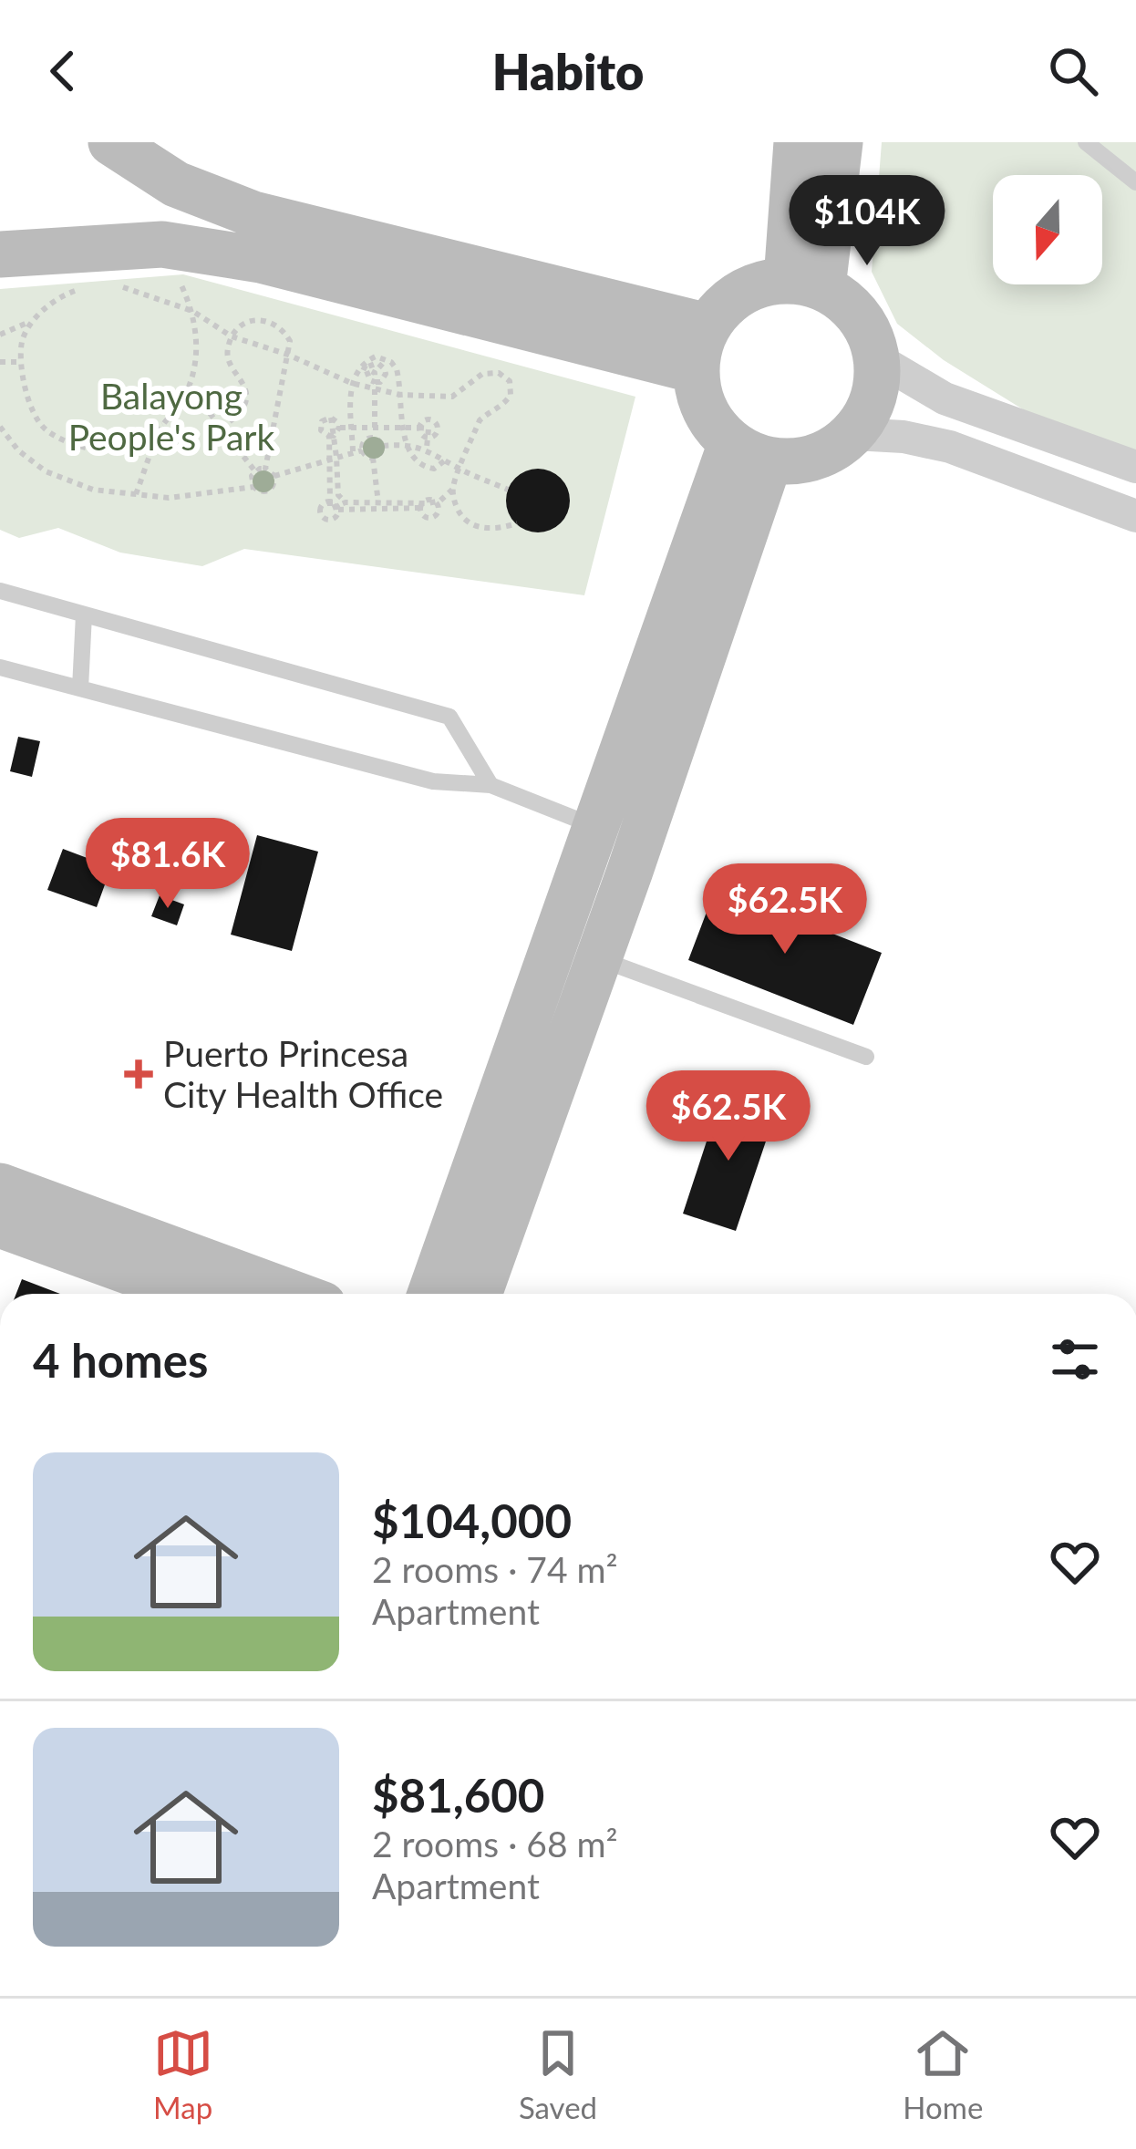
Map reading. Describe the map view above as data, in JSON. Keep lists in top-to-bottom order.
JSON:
{
  "parks": ["Balayong People's Park"],
  "places": {
    "health": ["Puerto Princesa City Health Office"]
  },
  "north": "bottom",
  "page": {
    "header": "Habito",
    "price": [
      "$104K",
      "$81.6K",
      "$62.5K",
      "$62.5K"
    ],
    "heading": "4 homes",
    "list": [
      {
        "name": "$104,000",
        "note": "2 rooms · 74 m² · Apartment"
      },
      {
        "name": "$81,600",
        "note": "2 rooms · 68 m² · Apartment"
      }
    ],
    "tabs": ["Map", "Saved", "Home"]
  }
}
